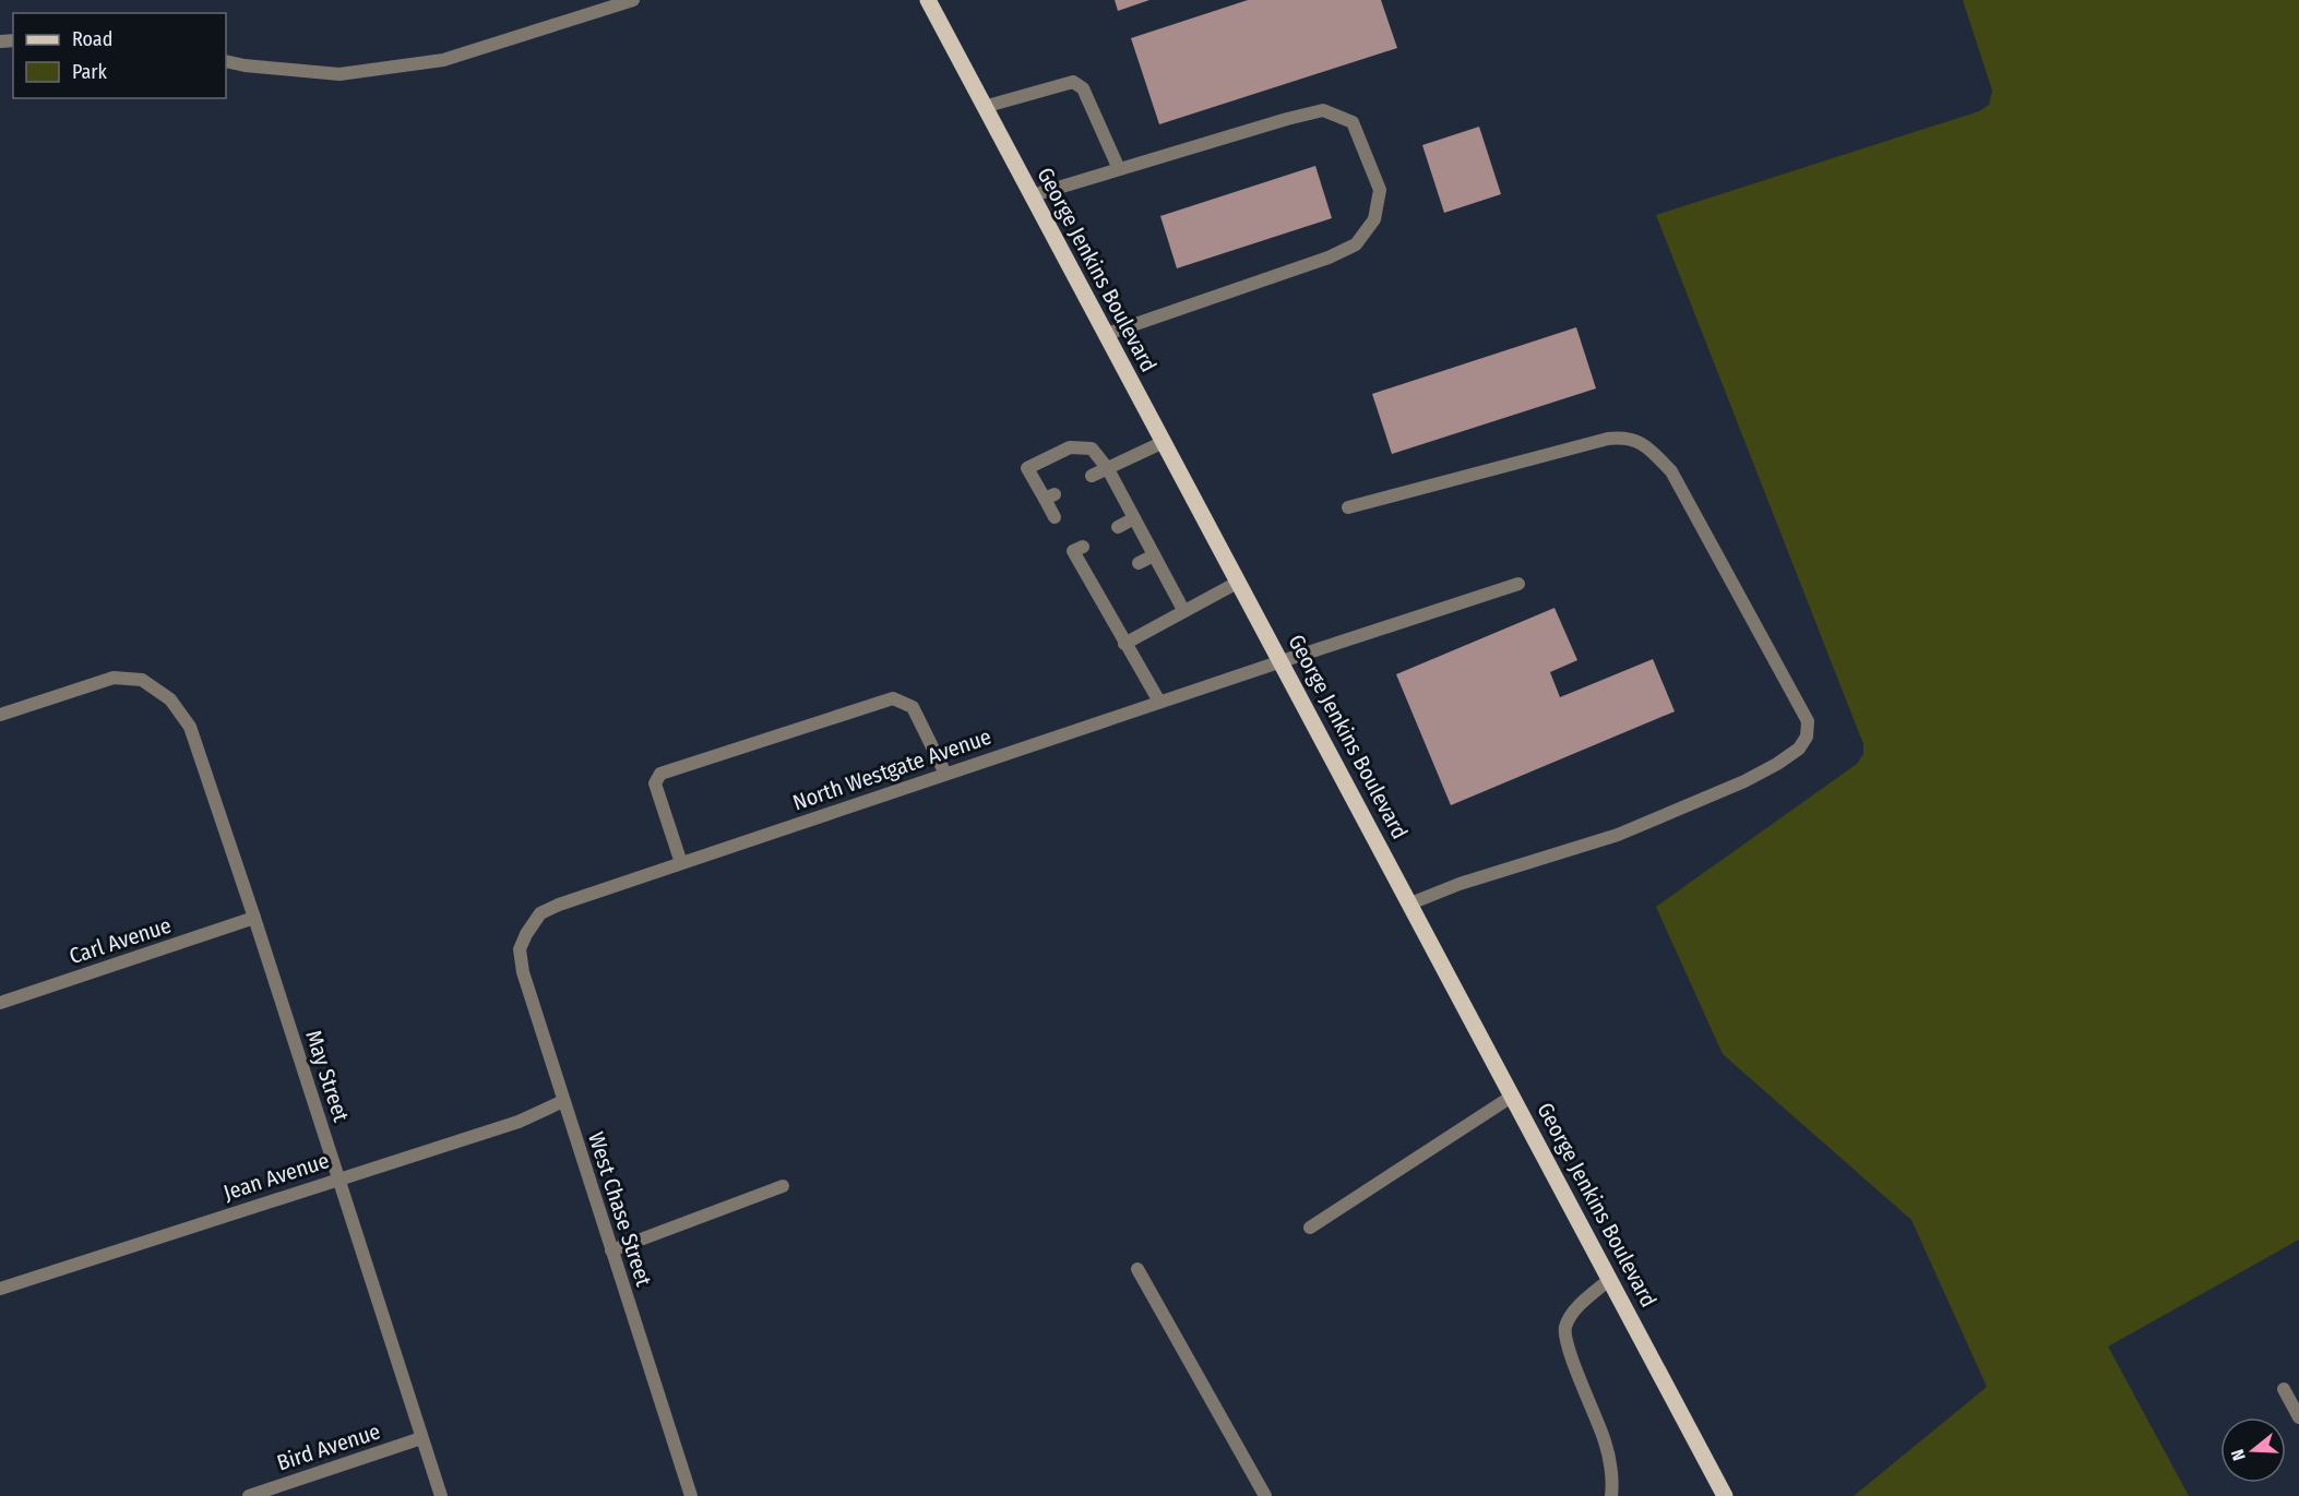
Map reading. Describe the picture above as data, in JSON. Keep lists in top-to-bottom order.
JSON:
{
  "streets": {
    "main road": ["George Jenkins Boulevard"],
    "street": [
      "North Westgate Avenue",
      "Carl Avenue",
      "May Street",
      "Jean Avenue",
      "West Chase Street",
      "Bird Avenue"
    ]
  },
  "crossings": [
    ["George Jenkins Boulevard", "North Westgate Avenue"],
    ["North Westgate Avenue", "West Chase Street"],
    ["Carl Avenue", "May Street"],
    ["May Street", "Jean Avenue"],
    ["May Street", "Bird Avenue"],
    ["Jean Avenue", "West Chase Street"]
  ],
  "legend": ["Road", "Park"],
  "north": "left"
}
